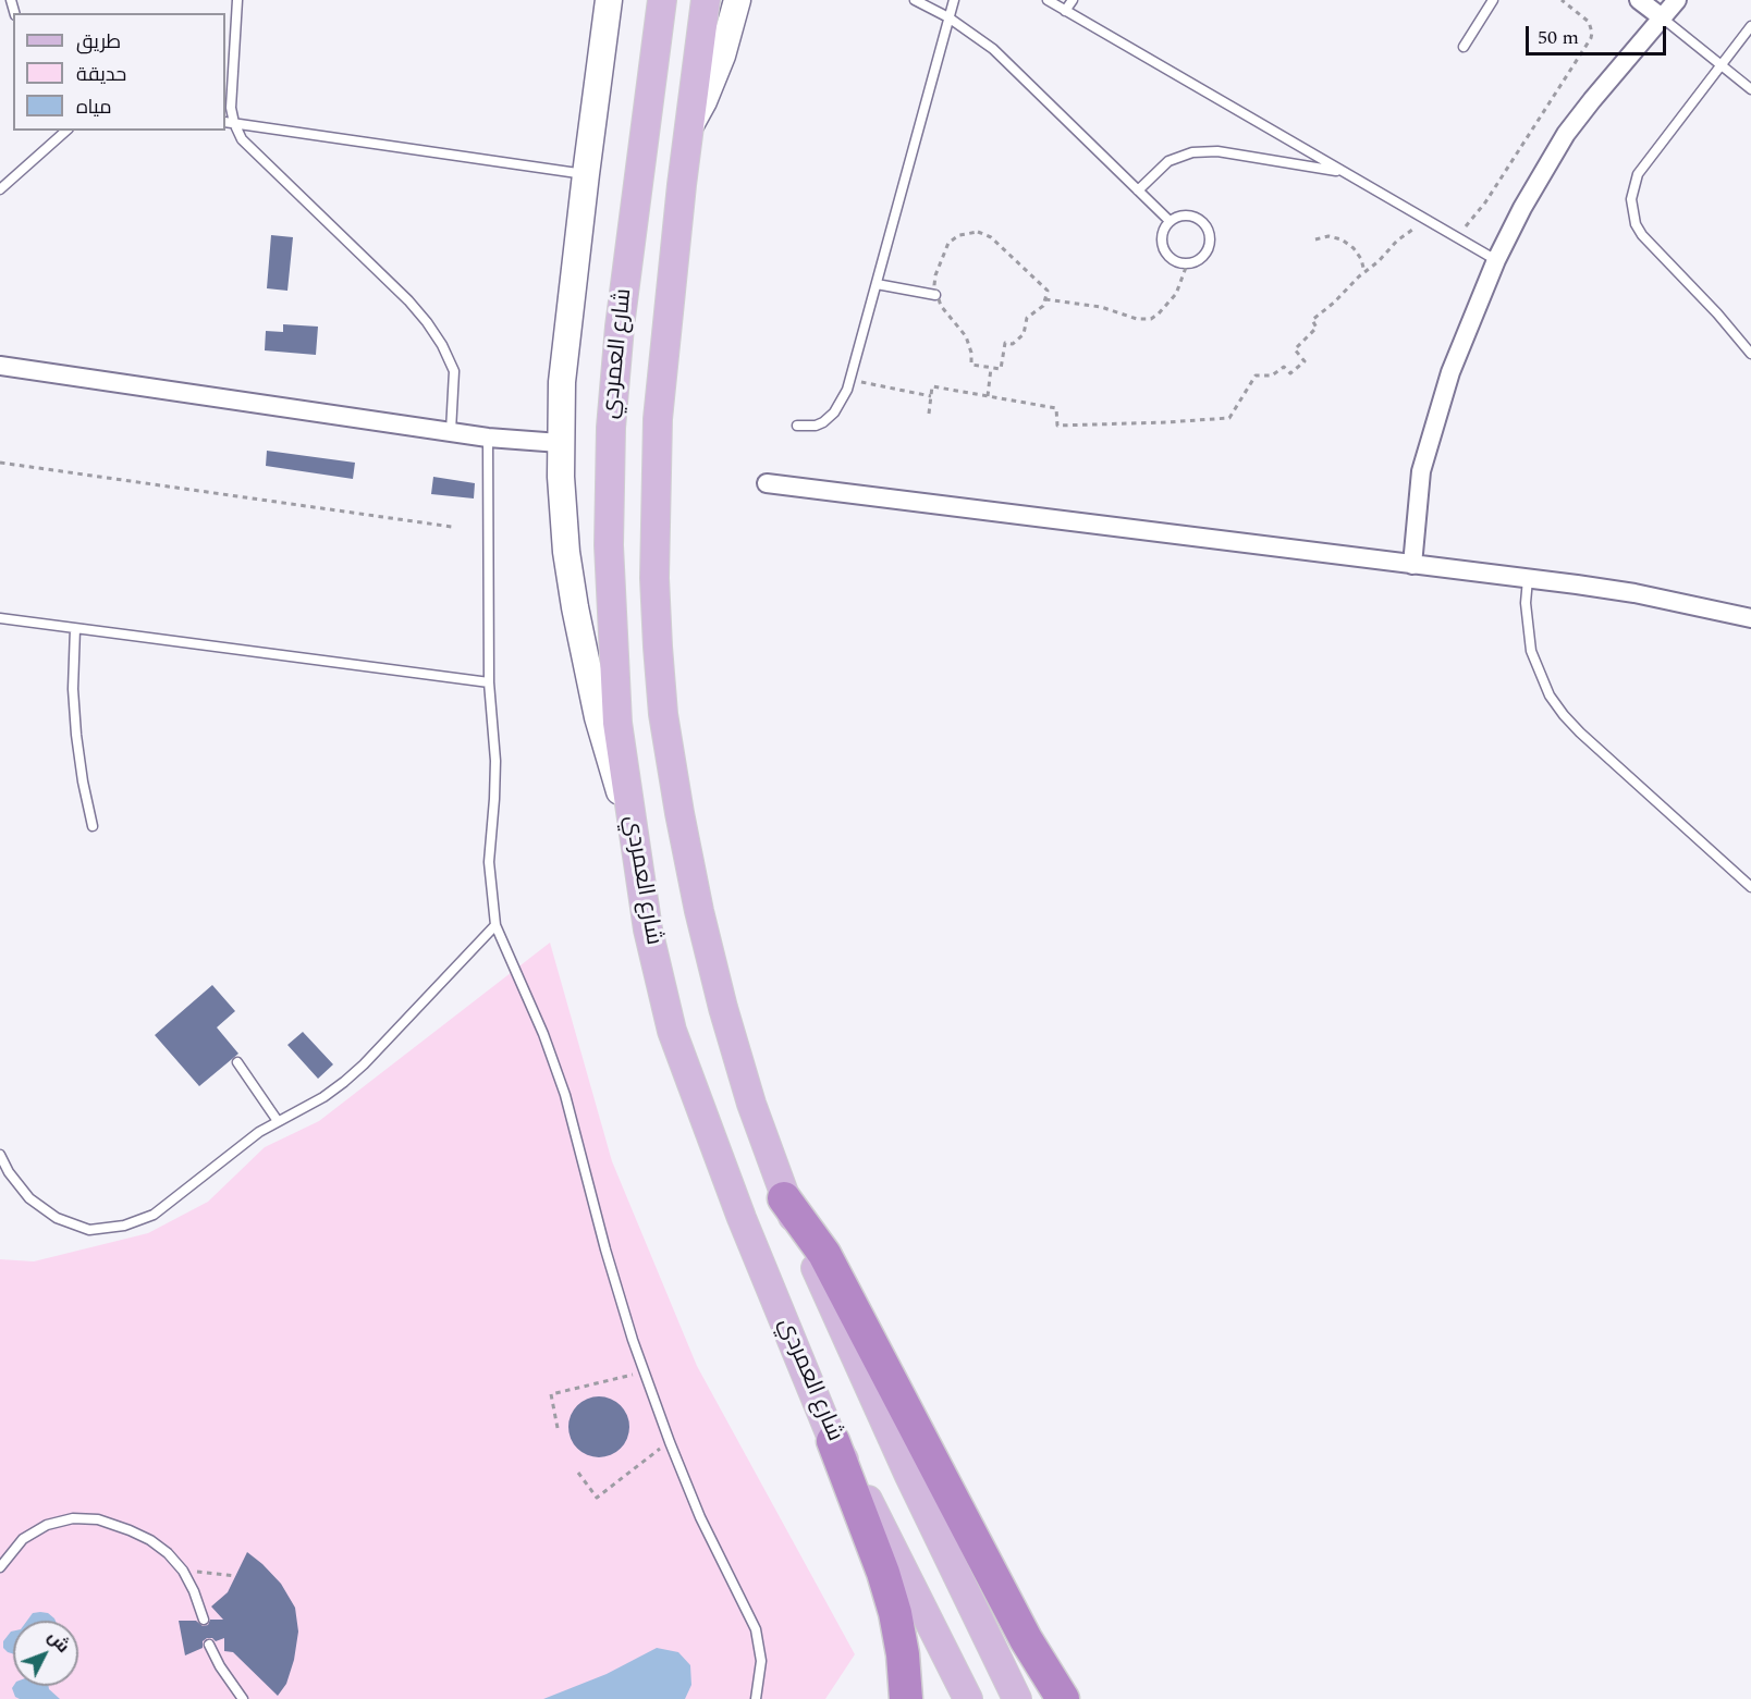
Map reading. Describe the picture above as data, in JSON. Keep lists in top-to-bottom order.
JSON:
{
  "streets": {
    "main road": ["شارع العمردي"]
  },
  "legend": ["طريق", "حديقة", "مياه"],
  "scale_bar": "50 m",
  "north": "top right"
}
